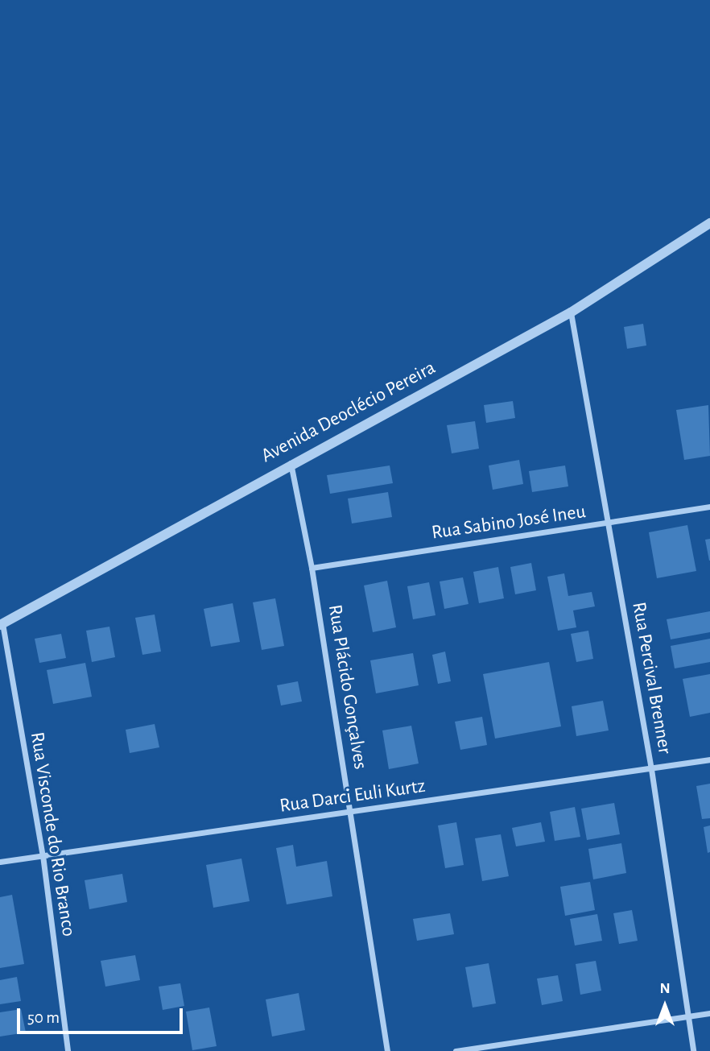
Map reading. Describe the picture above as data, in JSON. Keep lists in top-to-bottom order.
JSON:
{
  "streets": {
    "street": [
      "Avenida Deoclécio Pereira",
      "Rua Sabino José Ineu",
      "Rua Percival Brenner",
      "Rua Plácido Gonçalves",
      "Rua Darci Euli Kurtz",
      "Rua Visconde do Rio Branco"
    ]
  },
  "crossings": [
    ["Avenida Deoclécio Pereira", "Rua Percival Brenner"],
    ["Avenida Deoclécio Pereira", "Rua Plácido Gonçalves"],
    ["Avenida Deoclécio Pereira", "Rua Visconde do Rio Branco"],
    ["Rua Sabino José Ineu", "Rua Percival Brenner"],
    ["Rua Sabino José Ineu", "Rua Plácido Gonçalves"],
    ["Rua Percival Brenner", "Rua Darci Euli Kurtz"],
    ["Rua Plácido Gonçalves", "Rua Darci Euli Kurtz"],
    ["Rua Darci Euli Kurtz", "Rua Visconde do Rio Branco"]
  ],
  "scale_bar": "50 m",
  "north": "top"
}
